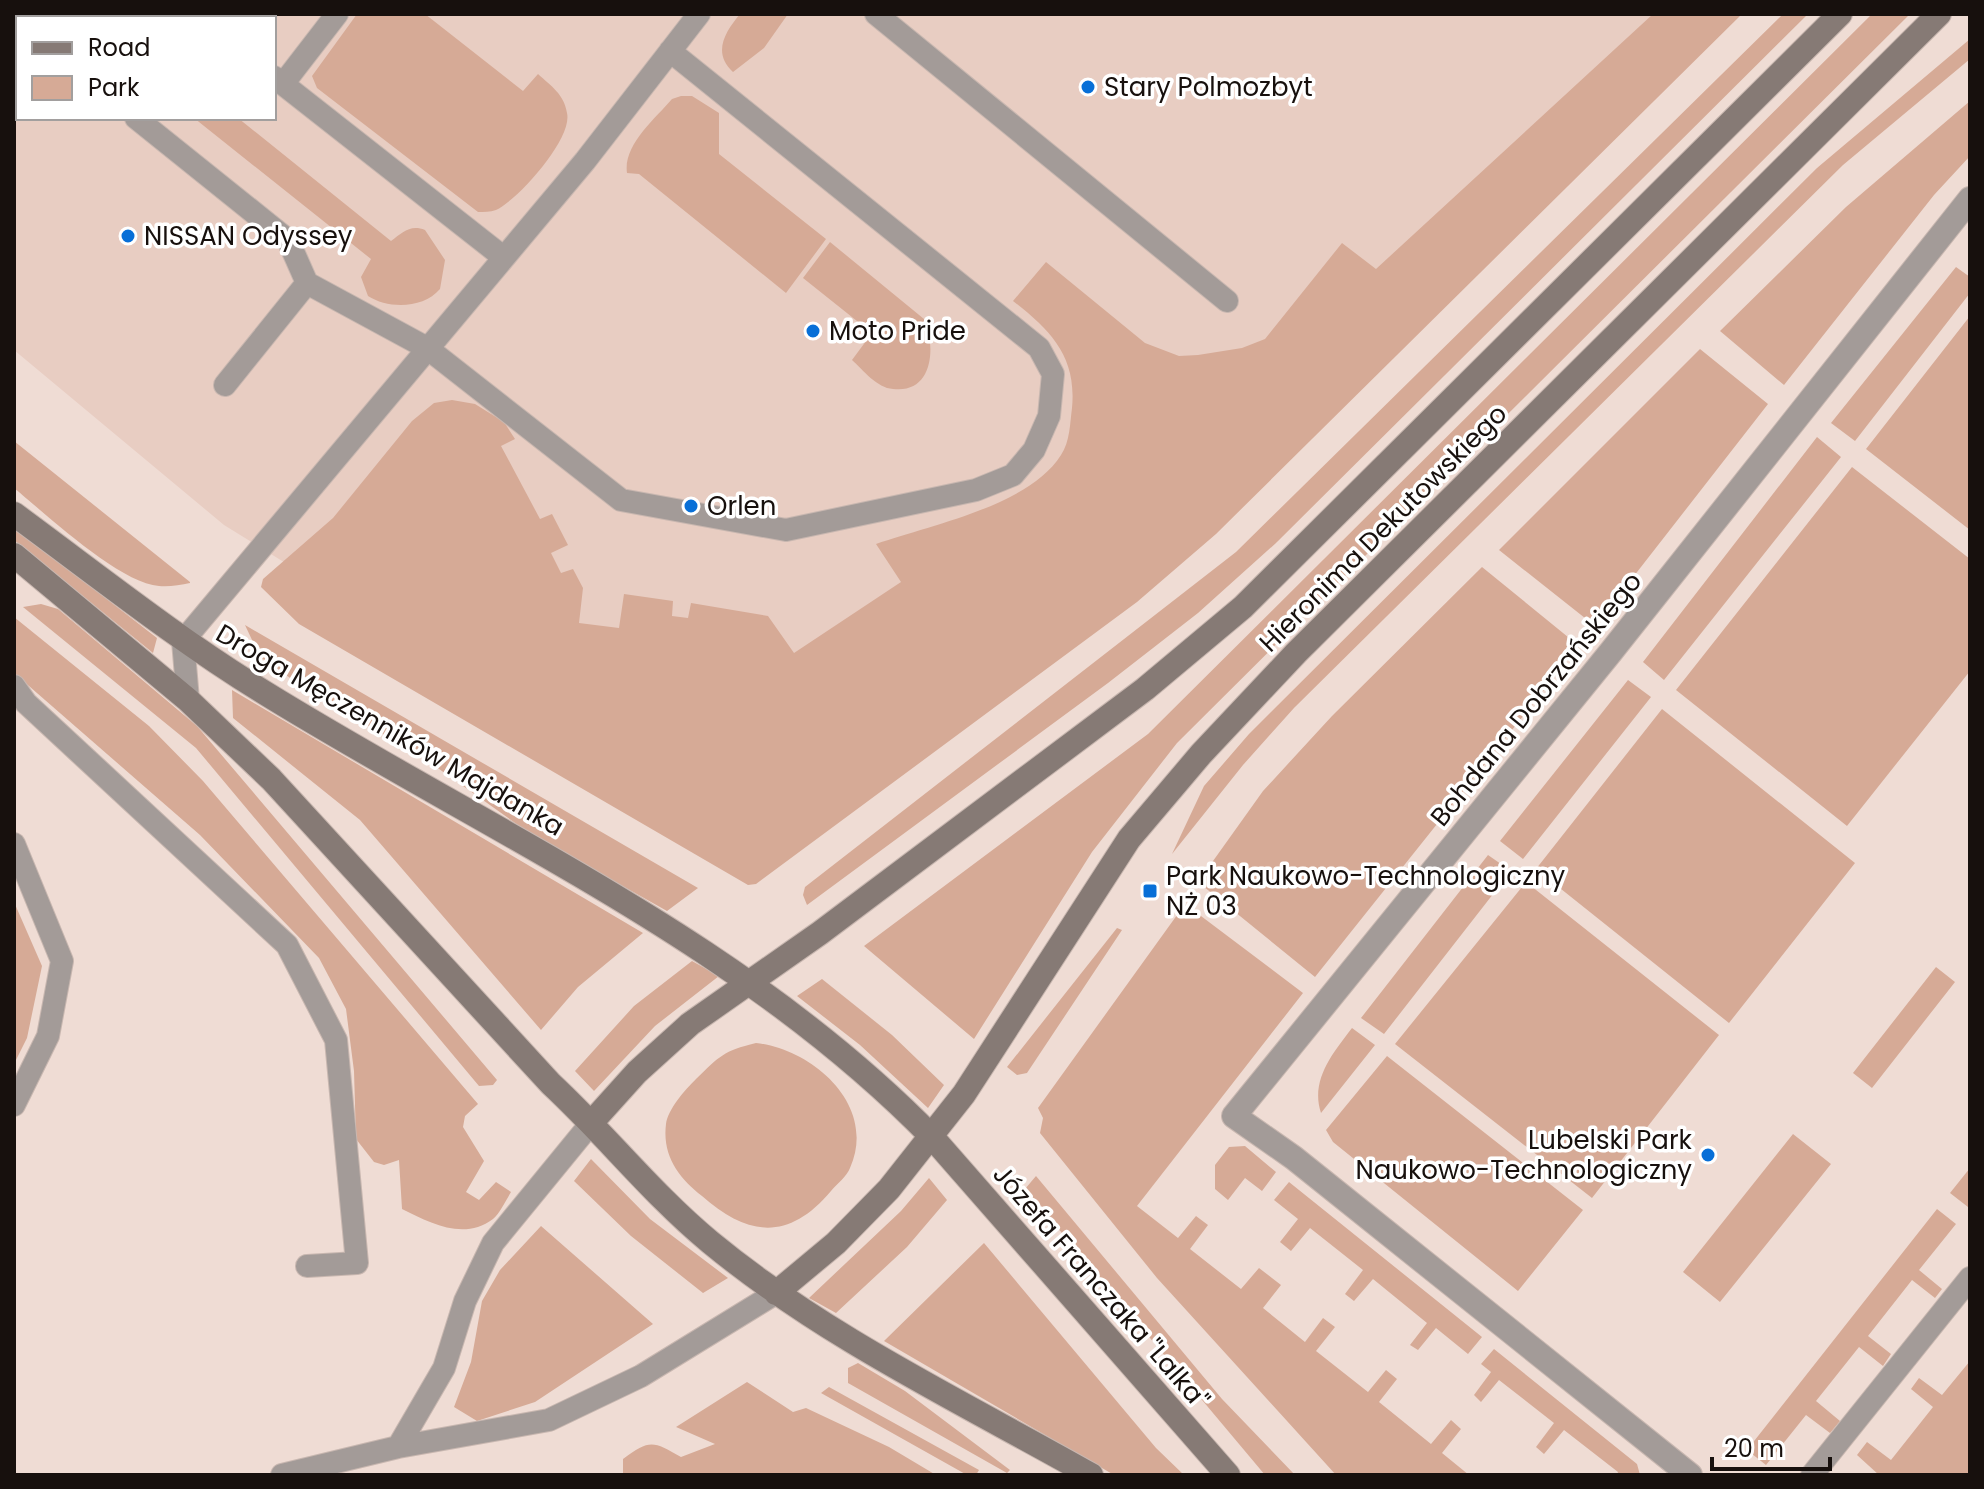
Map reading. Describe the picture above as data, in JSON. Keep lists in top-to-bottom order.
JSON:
{
  "streets": {
    "street": [
      "Hieronima Dekutowskiego",
      "Bohdana Dobrzańskiego",
      "Droga Męczenników Majdanka",
      "Józefa Franczaka \"Lalka\""
    ]
  },
  "crossings": [
    ["Hieronima Dekutowskiego", "Droga Męczenników Majdanka"],
    ["Hieronima Dekutowskiego", "Józefa Franczaka \"Lalka\""],
    ["Droga Męczenników Majdanka", "Józefa Franczaka \"Lalka\""]
  ],
  "places": {
    "other": [
      "Stary Polmozbyt",
      "NISSAN Odyssey",
      "Moto Pride",
      "Orlen",
      "Lubelski Park Naukowo-Technologiczny"
    ],
    "transit": ["Park Naukowo-Technologiczny NŻ 03"]
  },
  "legend": ["Road", "Park"],
  "scale_bar": "20 m"
}
